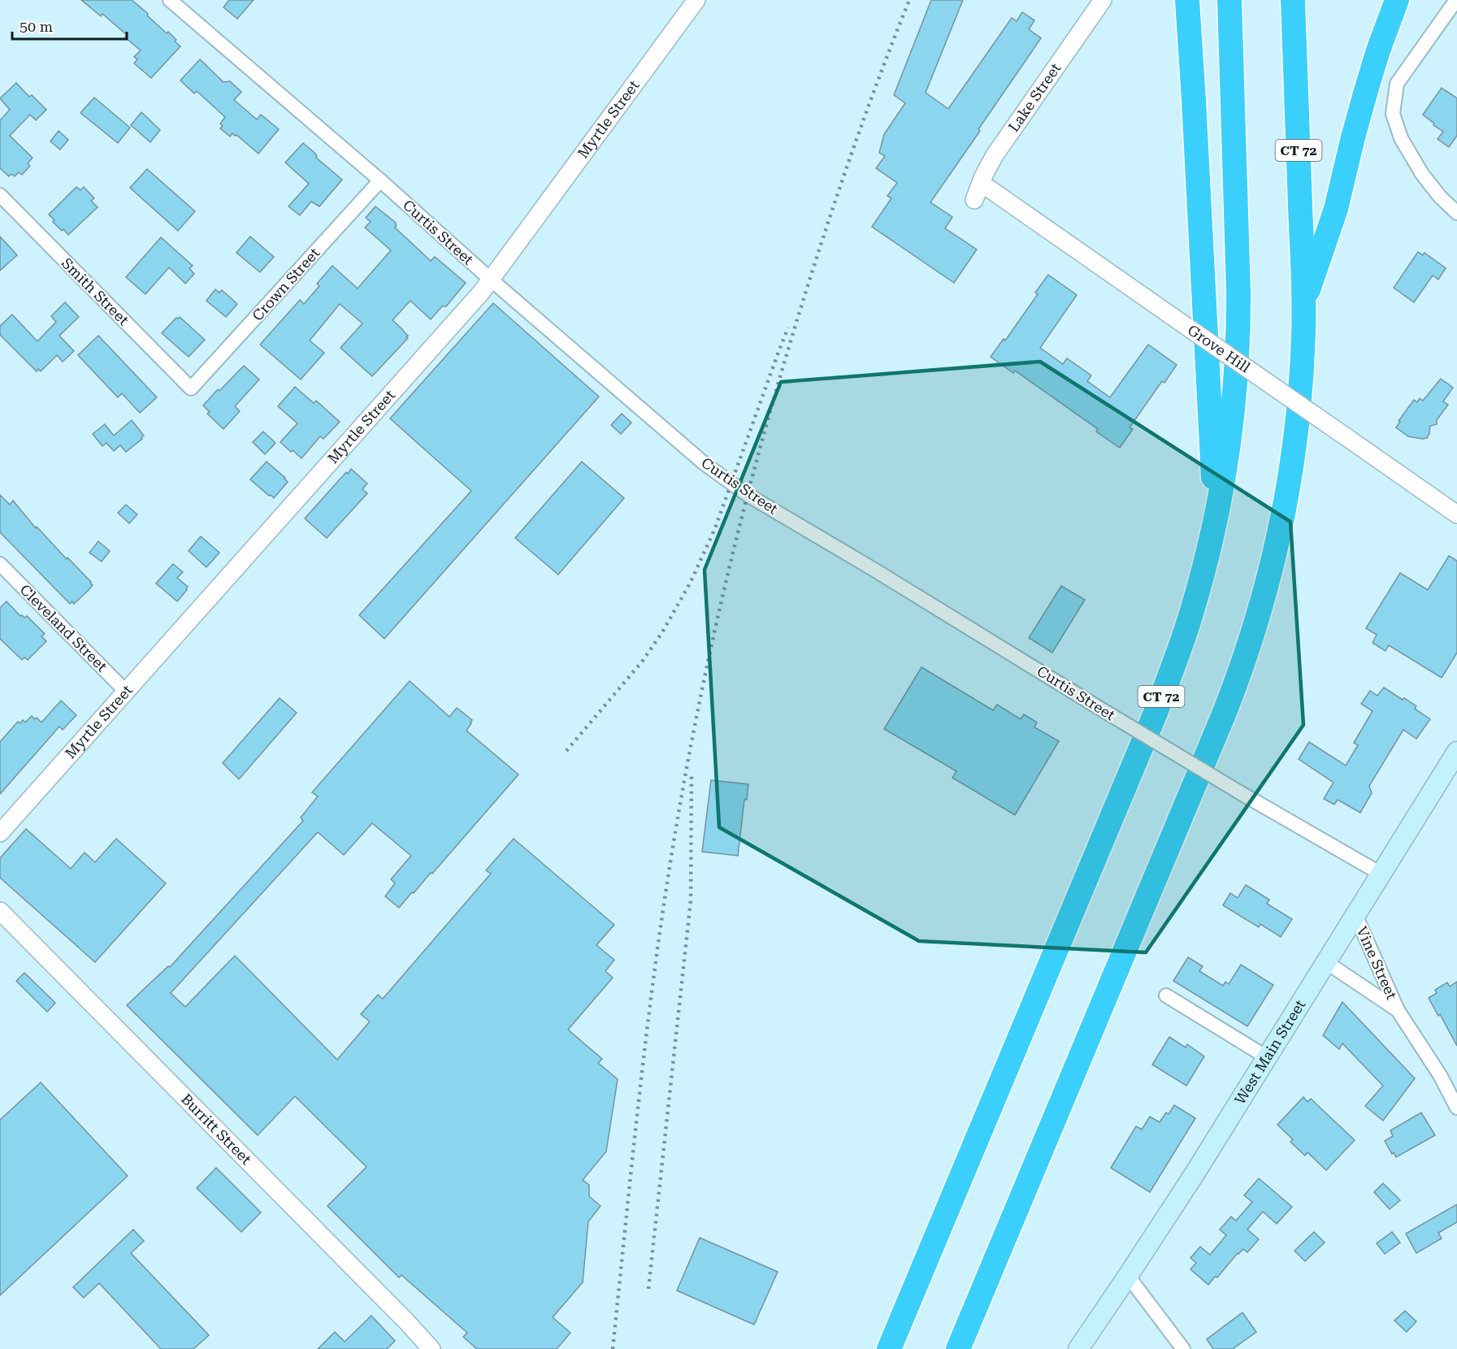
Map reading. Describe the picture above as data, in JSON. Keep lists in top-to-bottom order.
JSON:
{
  "streets": {
    "highway": ["CT 72"],
    "main road": ["West Main Street"],
    "street": [
      "Lake Street",
      "Myrtle Street",
      "Curtis Street",
      "Crown Street",
      "Smith Street",
      "Grove Hill",
      "Cleveland Street",
      "Vine Street",
      "Burritt Street"
    ]
  },
  "crossings": [
    ["Lake Street", "Grove Hill"],
    ["Myrtle Street", "Curtis Street"],
    ["Myrtle Street", "Cleveland Street"],
    ["Curtis Street", "Crown Street"],
    ["Curtis Street", "West Main Street"],
    ["Crown Street", "Smith Street"],
    ["Vine Street", "West Main Street"]
  ],
  "scale_bar": "50 m"
}
